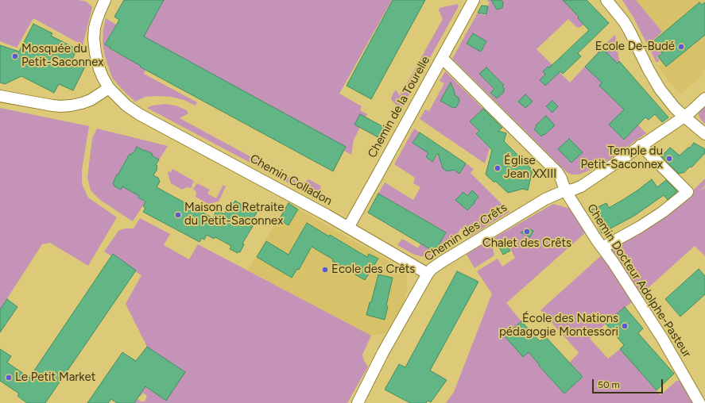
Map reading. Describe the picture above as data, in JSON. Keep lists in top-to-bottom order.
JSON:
{
  "streets": {
    "street": [
      "Chemin de la Tourelle",
      "Chemin Colladon",
      "Chemin des Crêts",
      "Chemin Docteur Adolphe-Pasteur"
    ]
  },
  "crossings": [
    ["Chemin de la Tourelle", "Chemin Colladon"],
    ["Chemin de la Tourelle", "Chemin Docteur Adolphe-Pasteur"],
    ["Chemin Colladon", "Chemin des Crêts"],
    ["Chemin des Crêts", "Chemin Docteur Adolphe-Pasteur"]
  ],
  "places": [
    "Ecole De-Budé",
    "Mosquée du Petit-Saconnex",
    "Temple du Petit-Saconnex",
    "Église Jean XXIII",
    "Maison de Retraite du Petit-Saconnex",
    "Chalet des Crêts",
    "Ecole des Crêts",
    "École des Nations pédagogie Montessori",
    "Le Petit Market"
  ],
  "scale_bar": "50 m"
}
